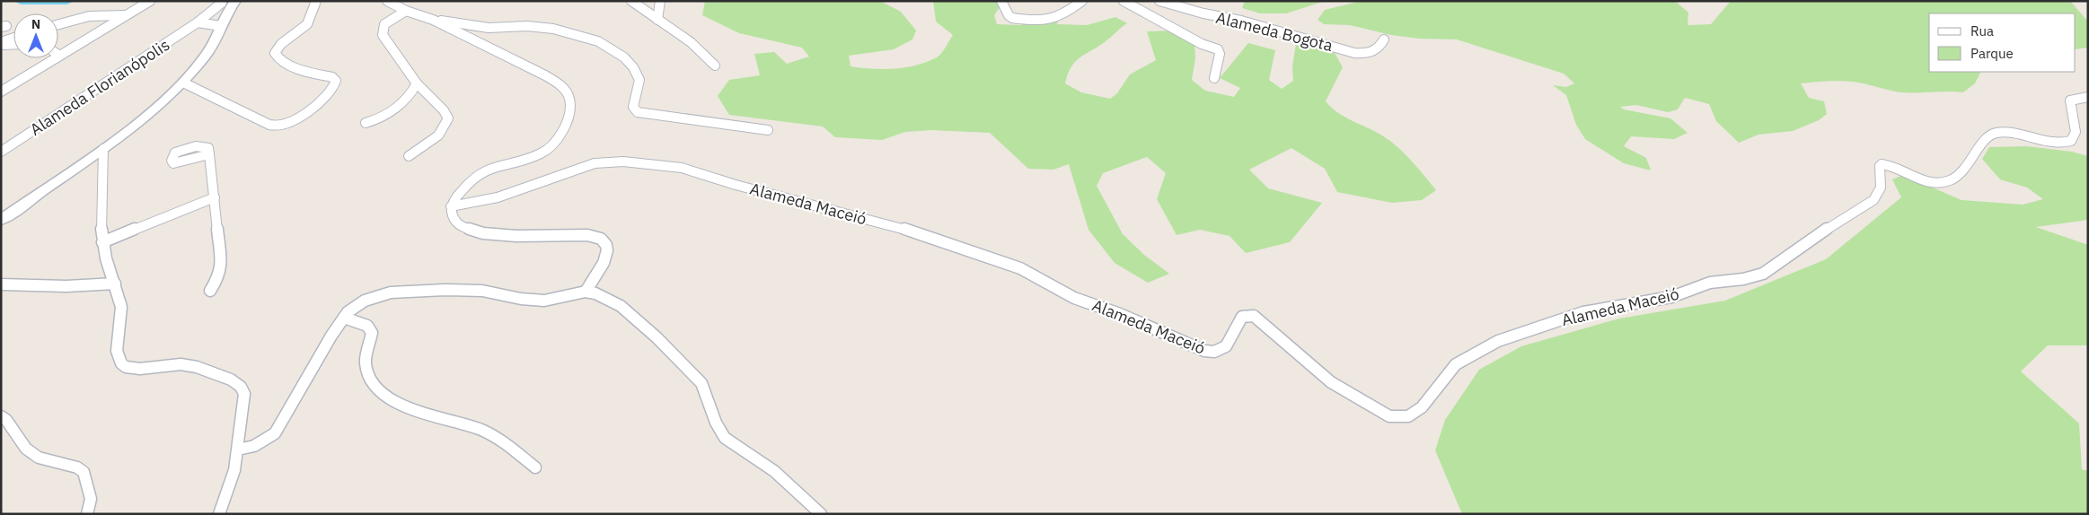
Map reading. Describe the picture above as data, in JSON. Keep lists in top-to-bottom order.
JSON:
{
  "streets": {
    "street": ["Alameda Bogota", "Alameda Florianópolis", "Alameda Maceió"]
  },
  "legend": ["Rua", "Parque"],
  "north": "top"
}
